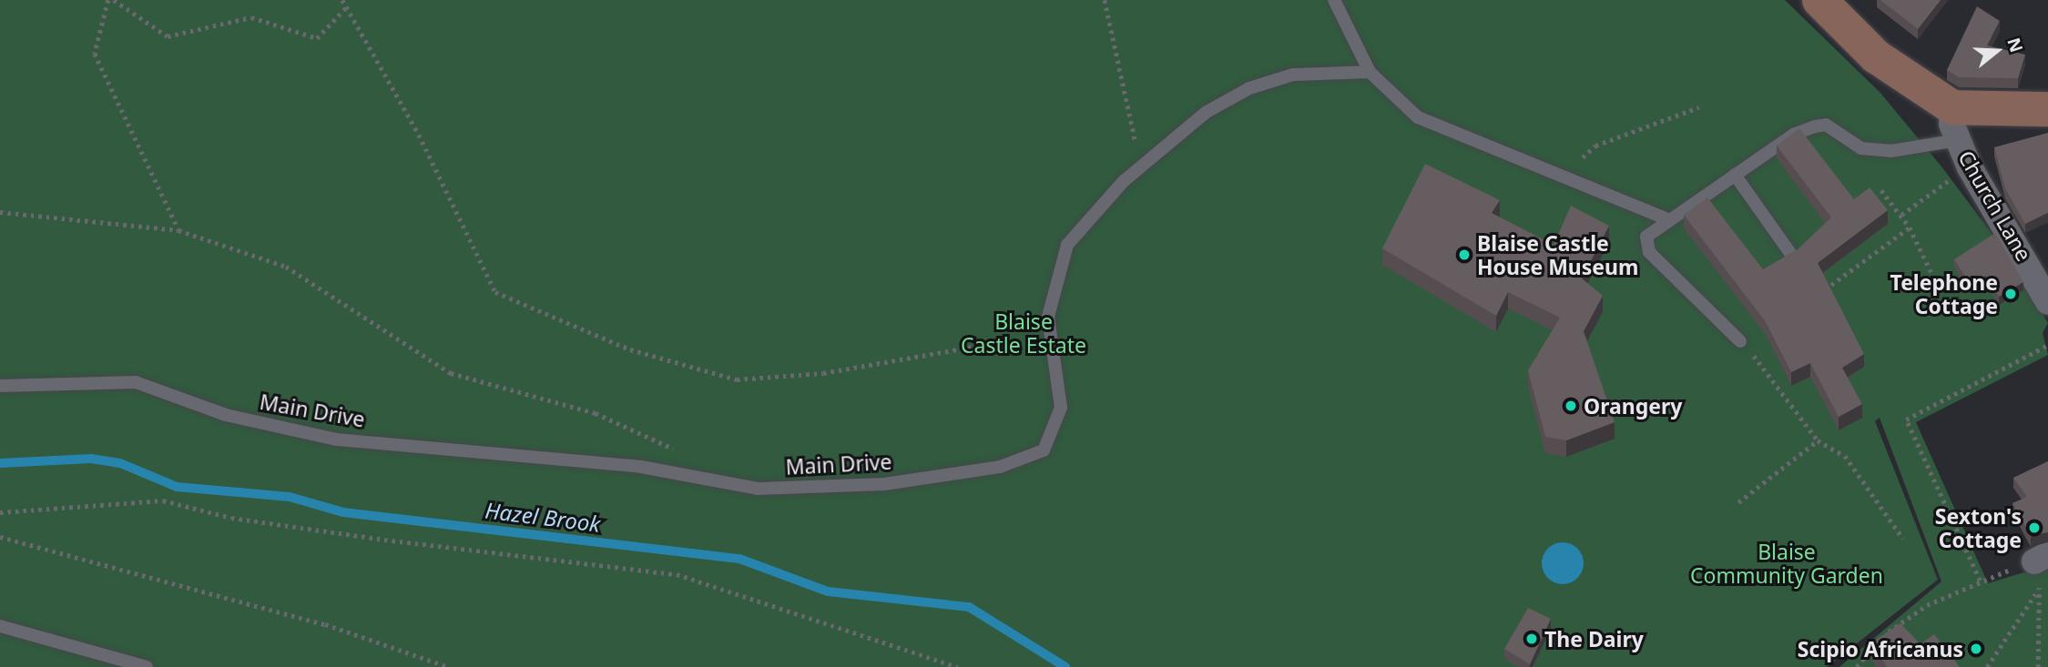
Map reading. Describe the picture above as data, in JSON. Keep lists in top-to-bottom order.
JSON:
{
  "streets": {
    "street": ["Church Lane"],
    "lane": ["Main Drive"]
  },
  "water": ["Hazel Brook"],
  "parks": ["Blaise Castle Estate", "Blaise Community Garden"],
  "places": [
    "Blaise Castle House Museum",
    "Telephone Cottage",
    "Orangery",
    "Sexton's Cottage",
    "The Dairy",
    "Scipio Africanus"
  ],
  "north": "right"
}
